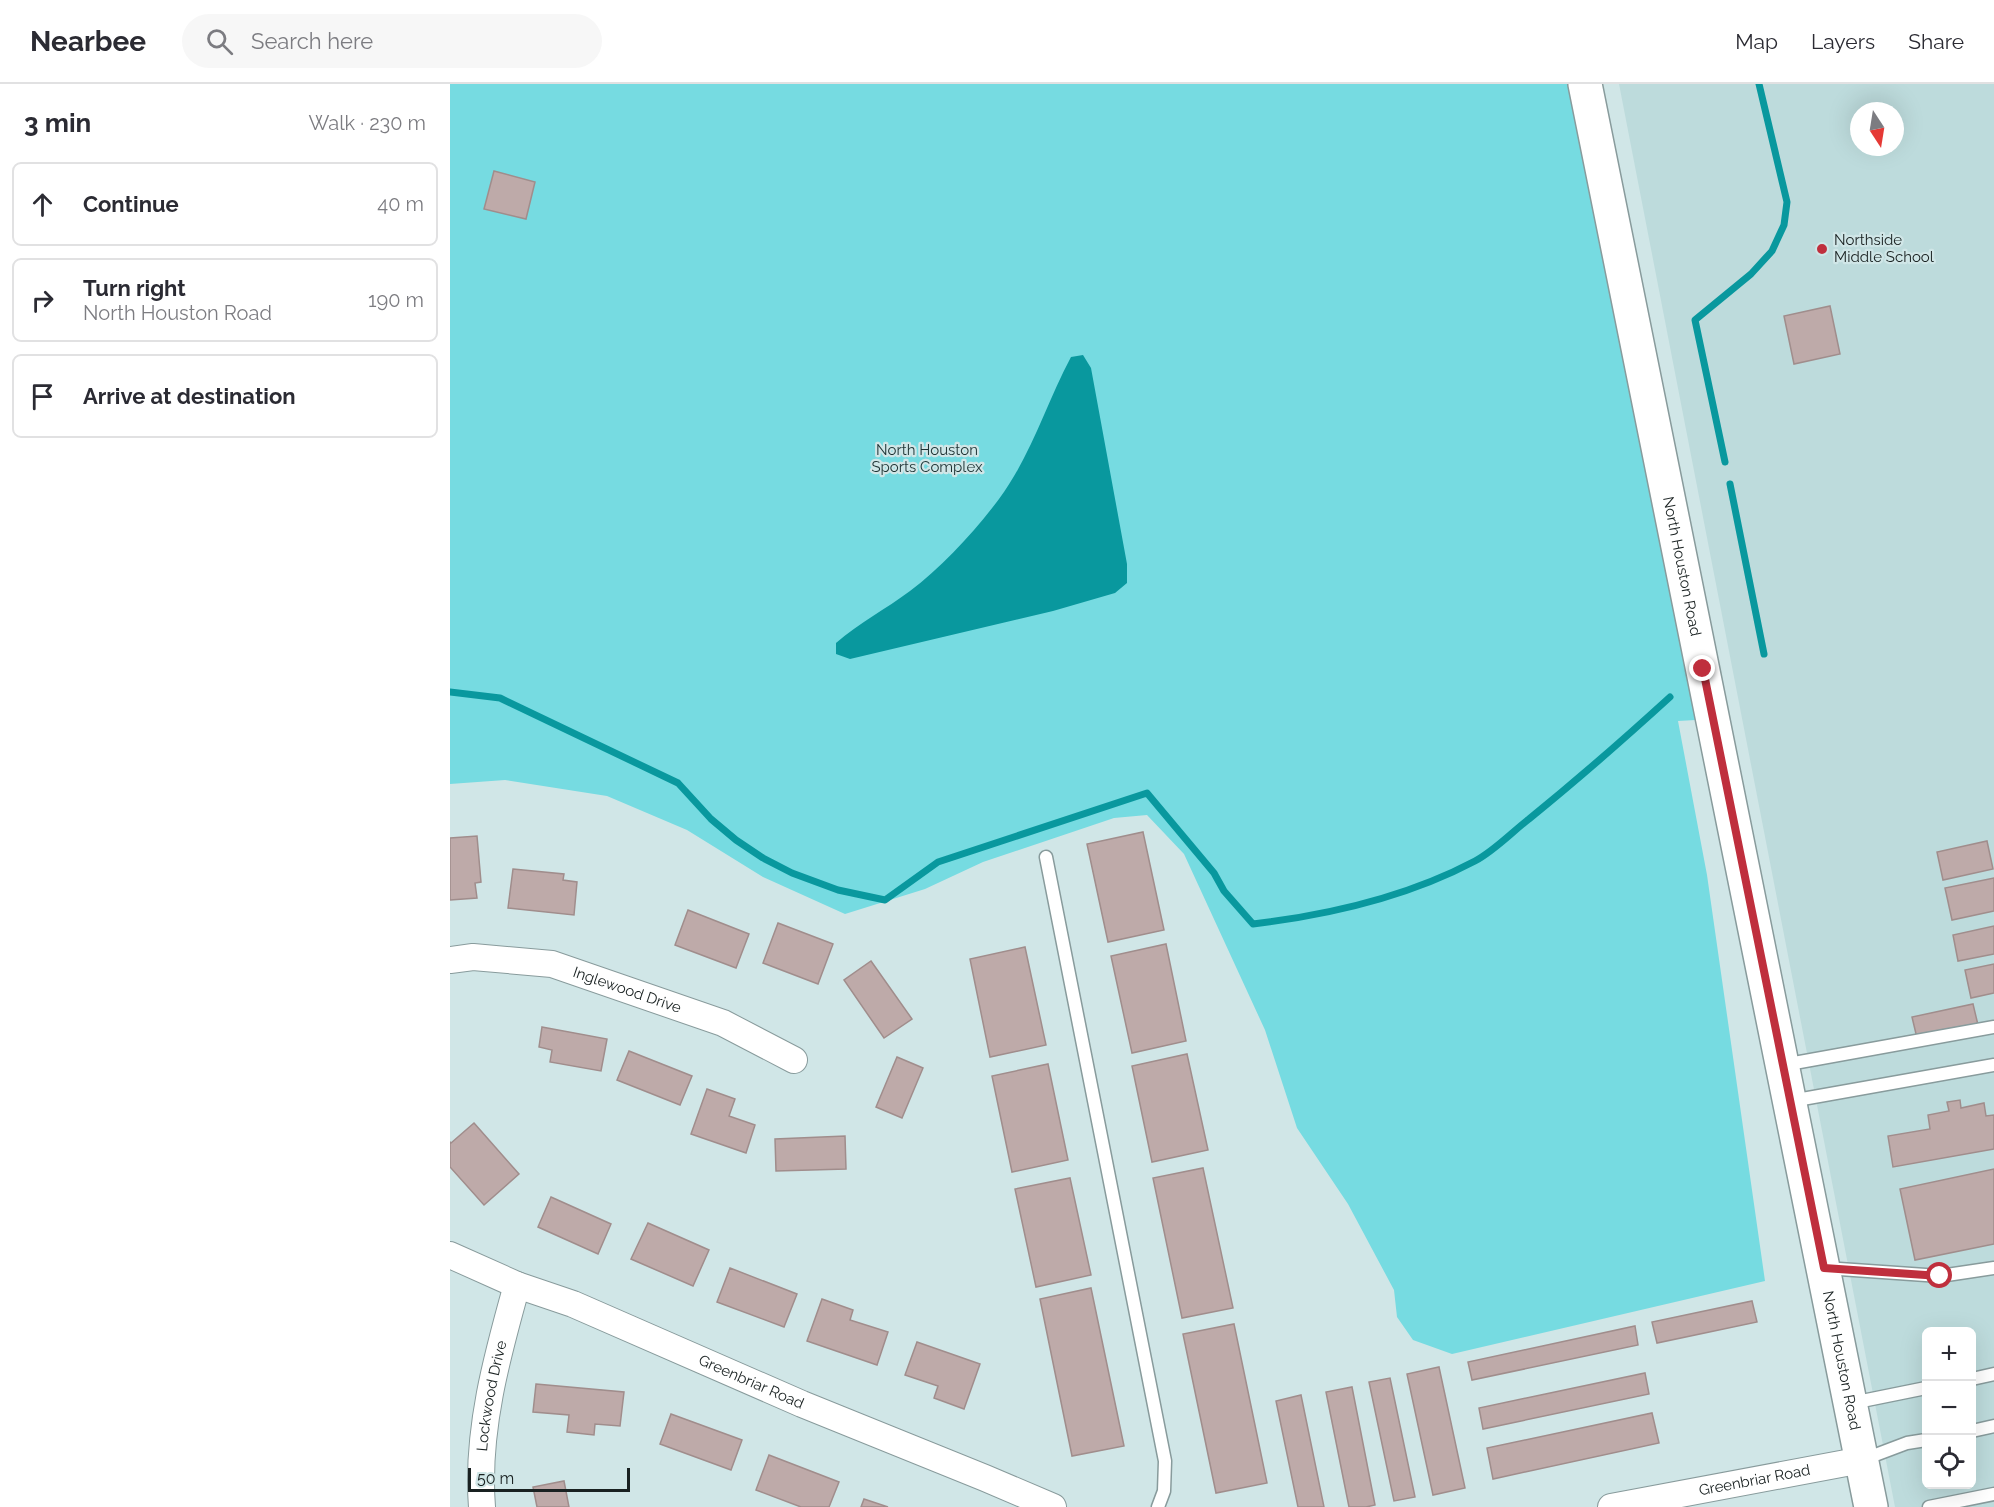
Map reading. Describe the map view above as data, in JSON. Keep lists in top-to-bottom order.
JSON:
{
  "streets": {
    "street": [
      "North Houston Road",
      "Inglewood Drive",
      "Greenbriar Road",
      "Lockwood Drive"
    ]
  },
  "crossings": [
    ["North Houston Road", "Greenbriar Road"],
    ["Greenbriar Road", "Lockwood Drive"]
  ],
  "parks": ["North Houston Sports Complex"],
  "places": ["Northside Middle School"],
  "scale_bar": "50 m",
  "north": "bottom",
  "page": {
    "header": "Nearbee",
    "search": "Search here",
    "nav": ["Map", "Layers", "Share"],
    "heading": ["3 min", "Walk · 230 m"],
    "list": [
      ["Continue", "40 m"],
      ["Turn right", "North Houston Road", "190 m"],
      "Arrive at destination"
    ],
    "map_buttons": ["+", "−"],
    "scale": "50 m"
  }
}
